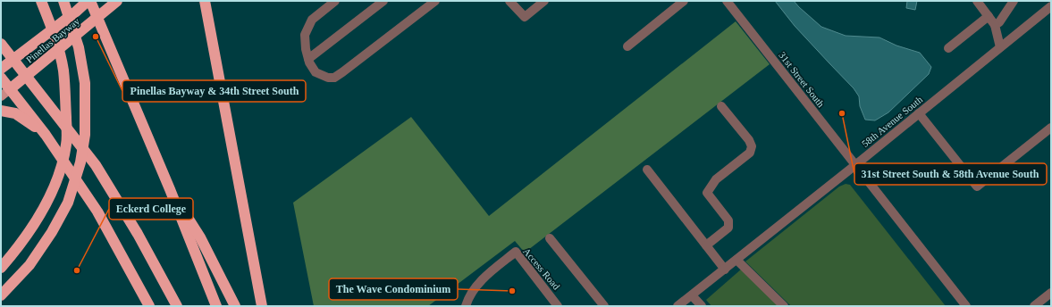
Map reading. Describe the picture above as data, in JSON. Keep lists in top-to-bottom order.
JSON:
{
  "streets": {
    "highway": ["Pinellas Bayway"],
    "street": ["31st Street South", "58th Avenue South", "Access Road"]
  },
  "crossings": [
    ["31st Street South", "58th Avenue South"]
  ],
  "places": [
    "Pinellas Bayway & 34th Street South",
    "31st Street South & 58th Avenue South",
    "Eckerd College",
    "The Wave Condominium"
  ]
}
